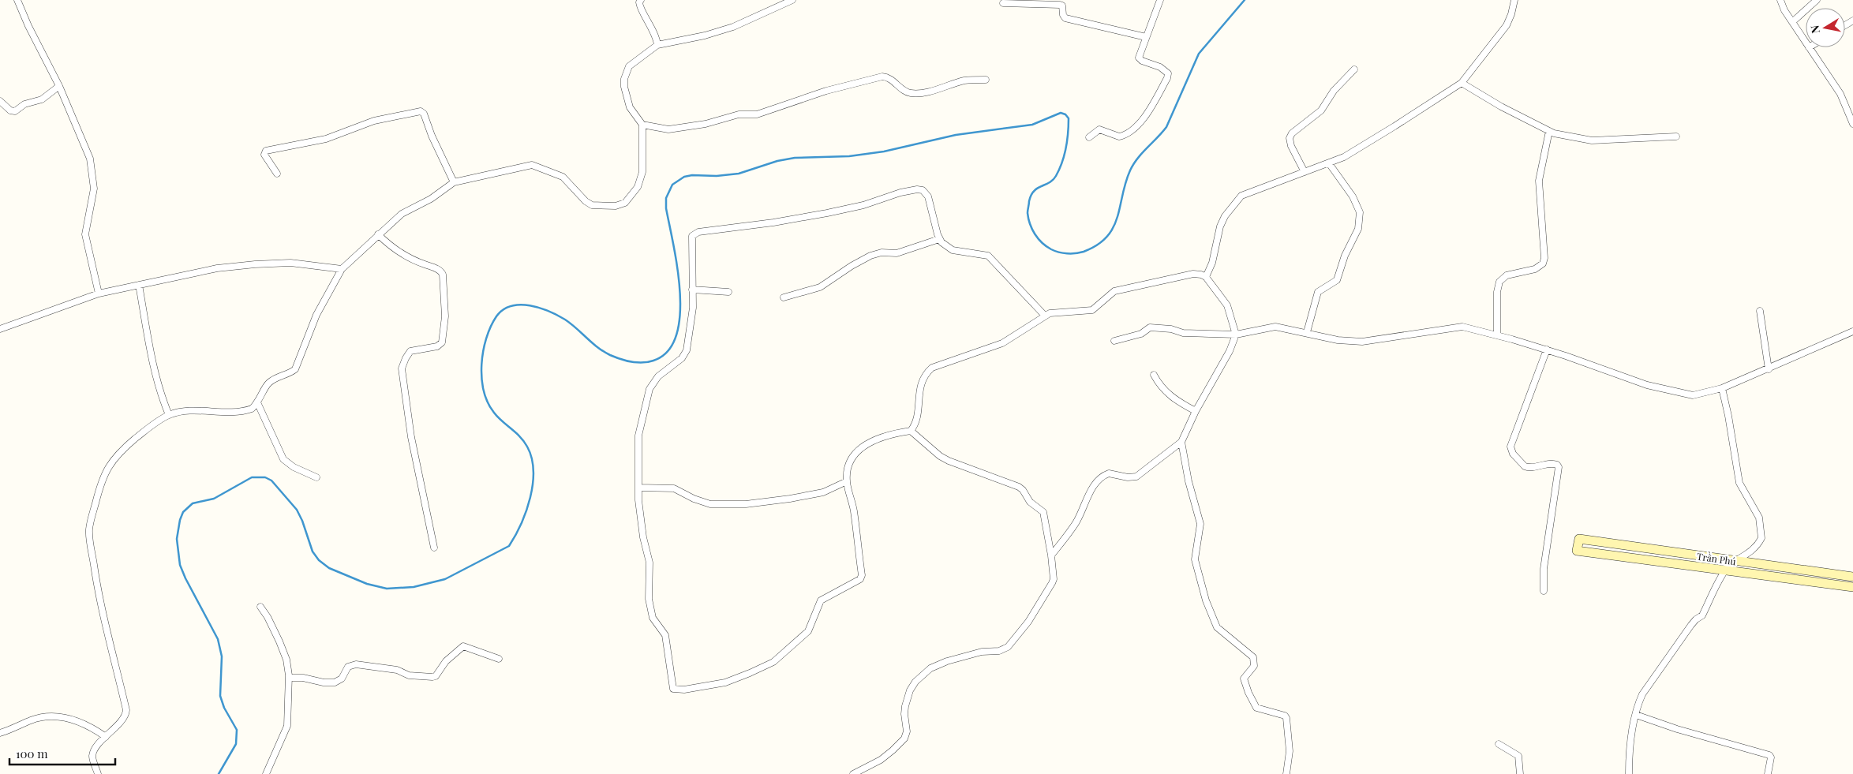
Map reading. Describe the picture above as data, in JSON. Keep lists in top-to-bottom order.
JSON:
{
  "streets": {
    "main road": ["Trần Phú"]
  },
  "scale_bar": "100 m",
  "north": "left"
}
